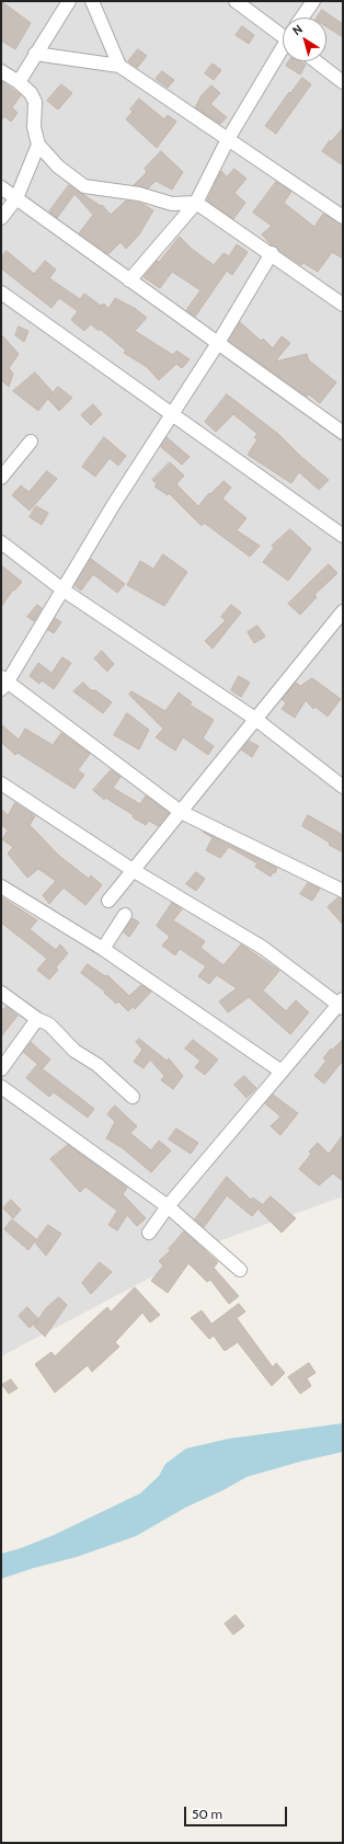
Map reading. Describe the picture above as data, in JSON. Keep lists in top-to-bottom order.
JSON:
{
  "scale_bar": "50 m",
  "north": "top left"
}
